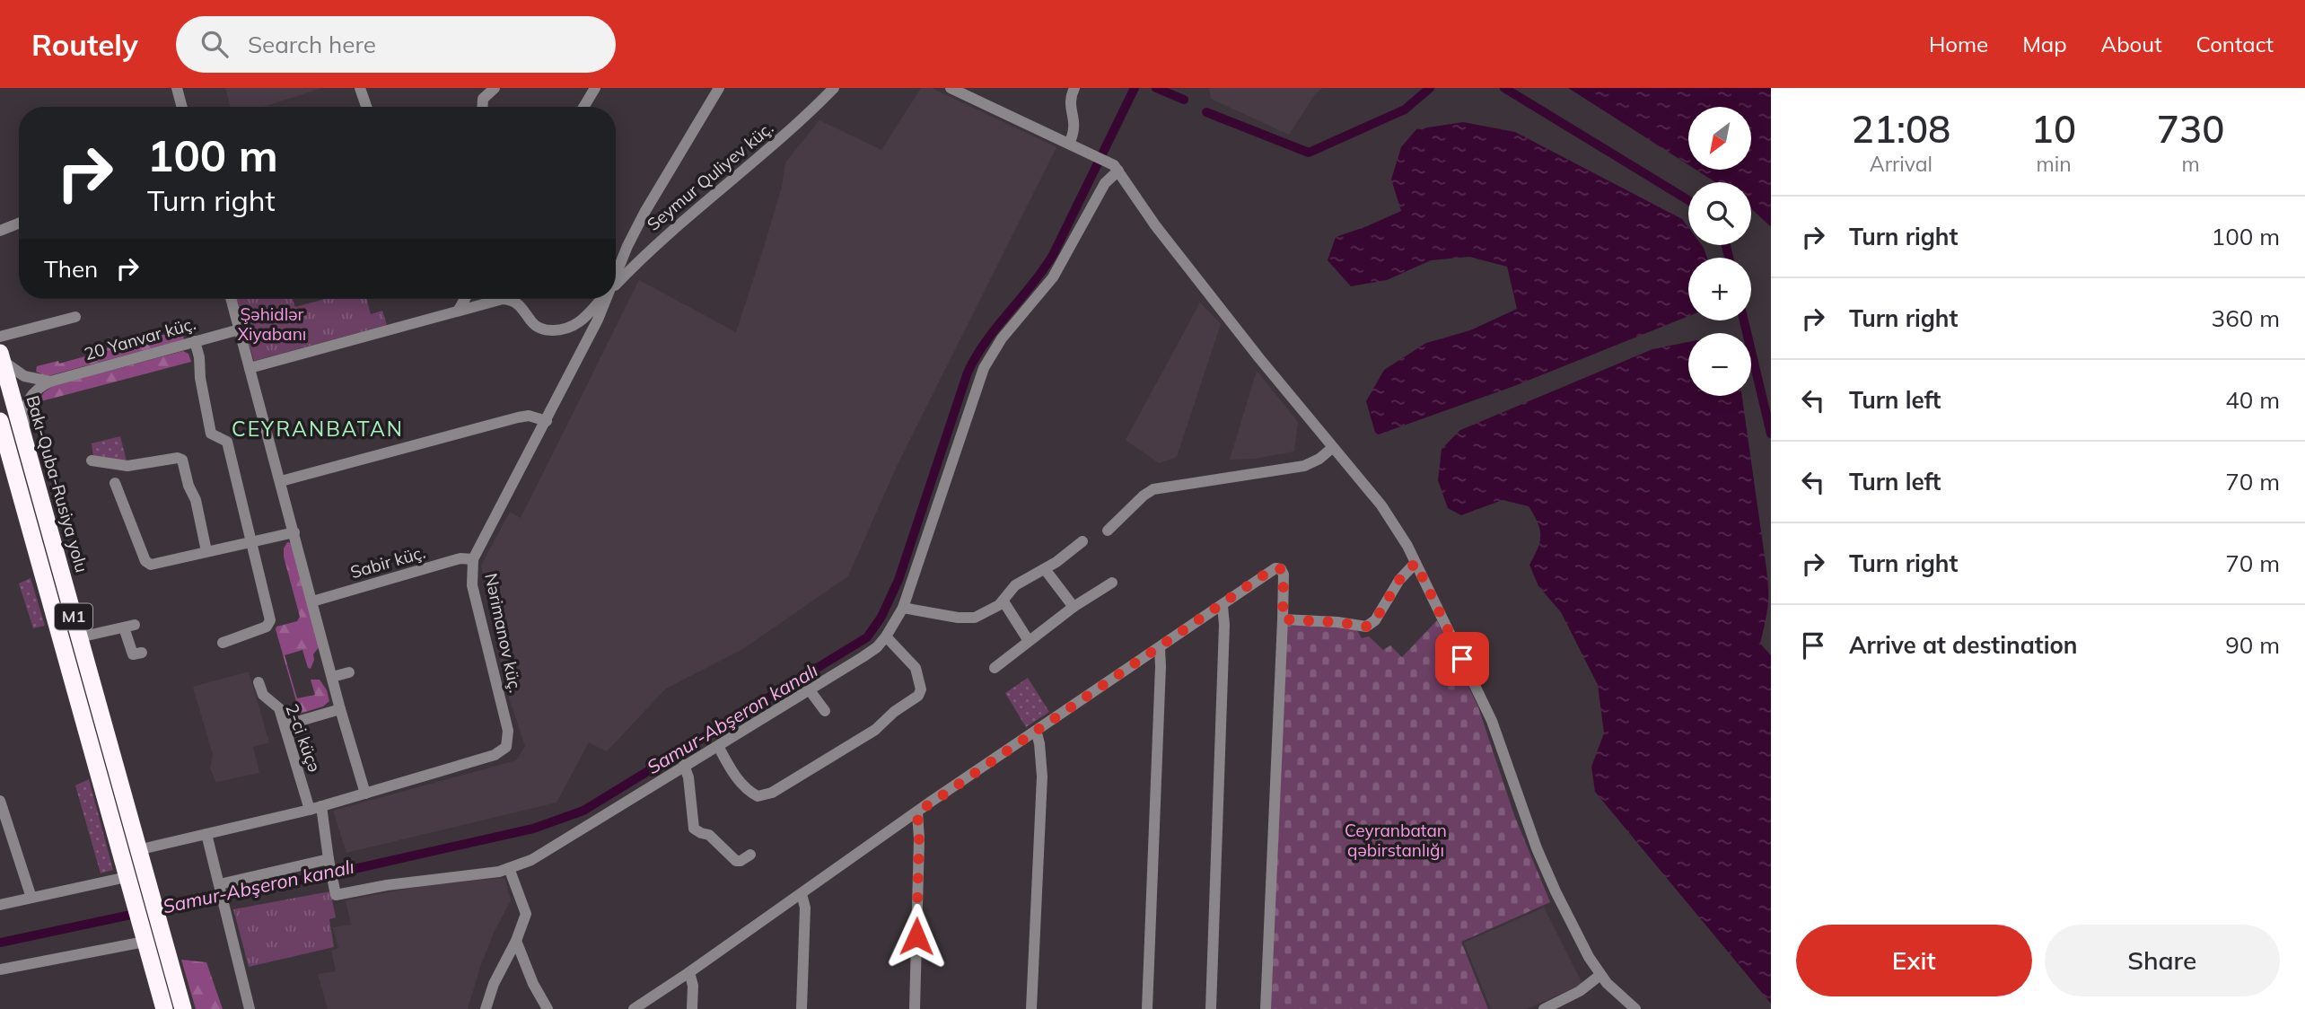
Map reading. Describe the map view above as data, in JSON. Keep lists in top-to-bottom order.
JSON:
{
  "streets": {
    "highway": ["Bakı-Quba-Rusiya yolu", "M1"],
    "street": [
      "Seymur Quliyev küç.",
      "20 Yanvar küç.",
      "Sabir küç.",
      "Nərimanov küç.",
      "2-ci küçə"
    ]
  },
  "crossings": [
    ["Bakı-Quba-Rusiya yolu", "M1"],
    ["Bakı-Quba-Rusiya yolu", "Nərimanov küç."],
    ["Sabir küç.", "Nərimanov küç."],
    ["Nərimanov küç.", "2-ci küçə"]
  ],
  "districts": ["CEYRANBATAN"],
  "water": ["Samur-Abşeron kanalı"],
  "parks": ["Şəhidlər Xiyabanı", "Ceyranbatan qəbirstanlığı"],
  "north": "bottom left",
  "page": {
    "header": "Routely",
    "search": "Search here",
    "nav": [
      "Home",
      "Map",
      "About",
      "Contact"
    ],
    "eta": [
      "21:08",
      "Arrival",
      "10",
      "min",
      "730",
      "m"
    ],
    "map_buttons": ["+", "−"],
    "turn": ["100 m", "Turn right"],
    "list": [
      {
        "name": "Turn right",
        "value": "100 m"
      },
      {
        "name": "Turn right",
        "value": "360 m"
      },
      {
        "name": "Turn left",
        "value": "40 m"
      },
      {
        "name": "Turn left",
        "value": "70 m"
      },
      {
        "name": "Turn right",
        "value": "70 m"
      },
      {
        "name": "Arrive at destination",
        "value": "90 m"
      }
    ],
    "then": "Then",
    "buttons": ["Exit", "Share"]
  }
}
